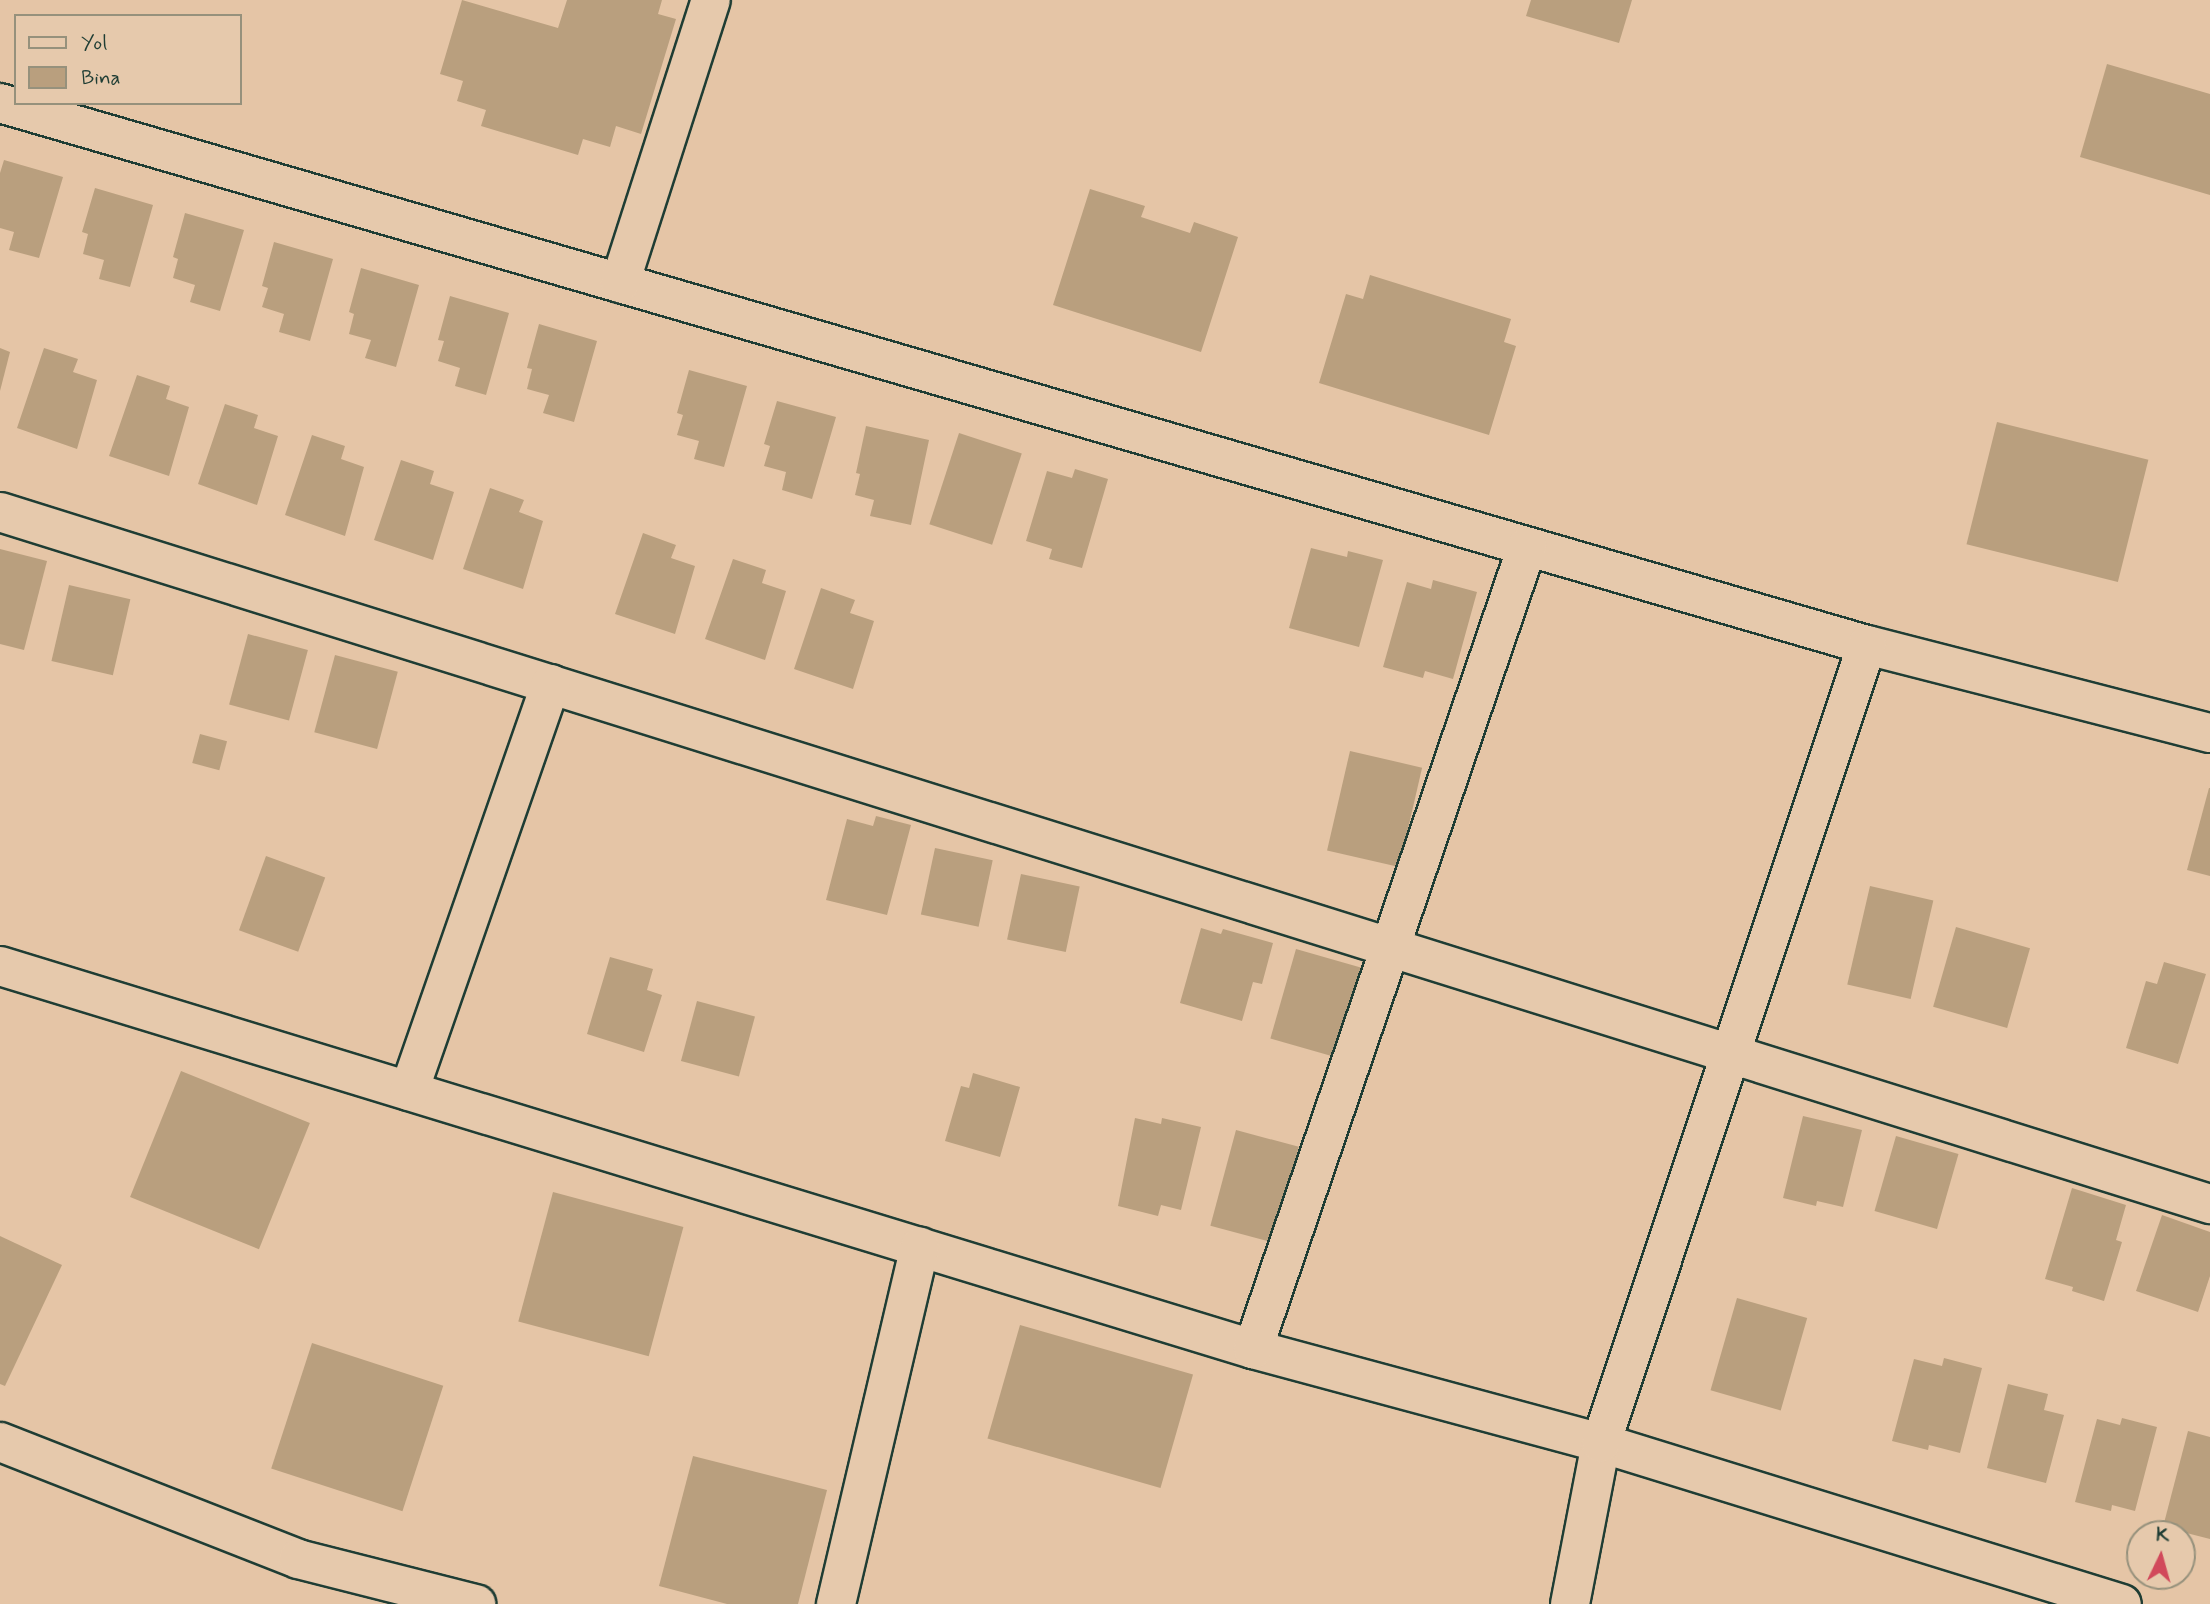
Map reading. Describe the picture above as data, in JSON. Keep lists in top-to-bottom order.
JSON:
{
  "legend": ["Yol", "Bina"],
  "north": "top"
}
